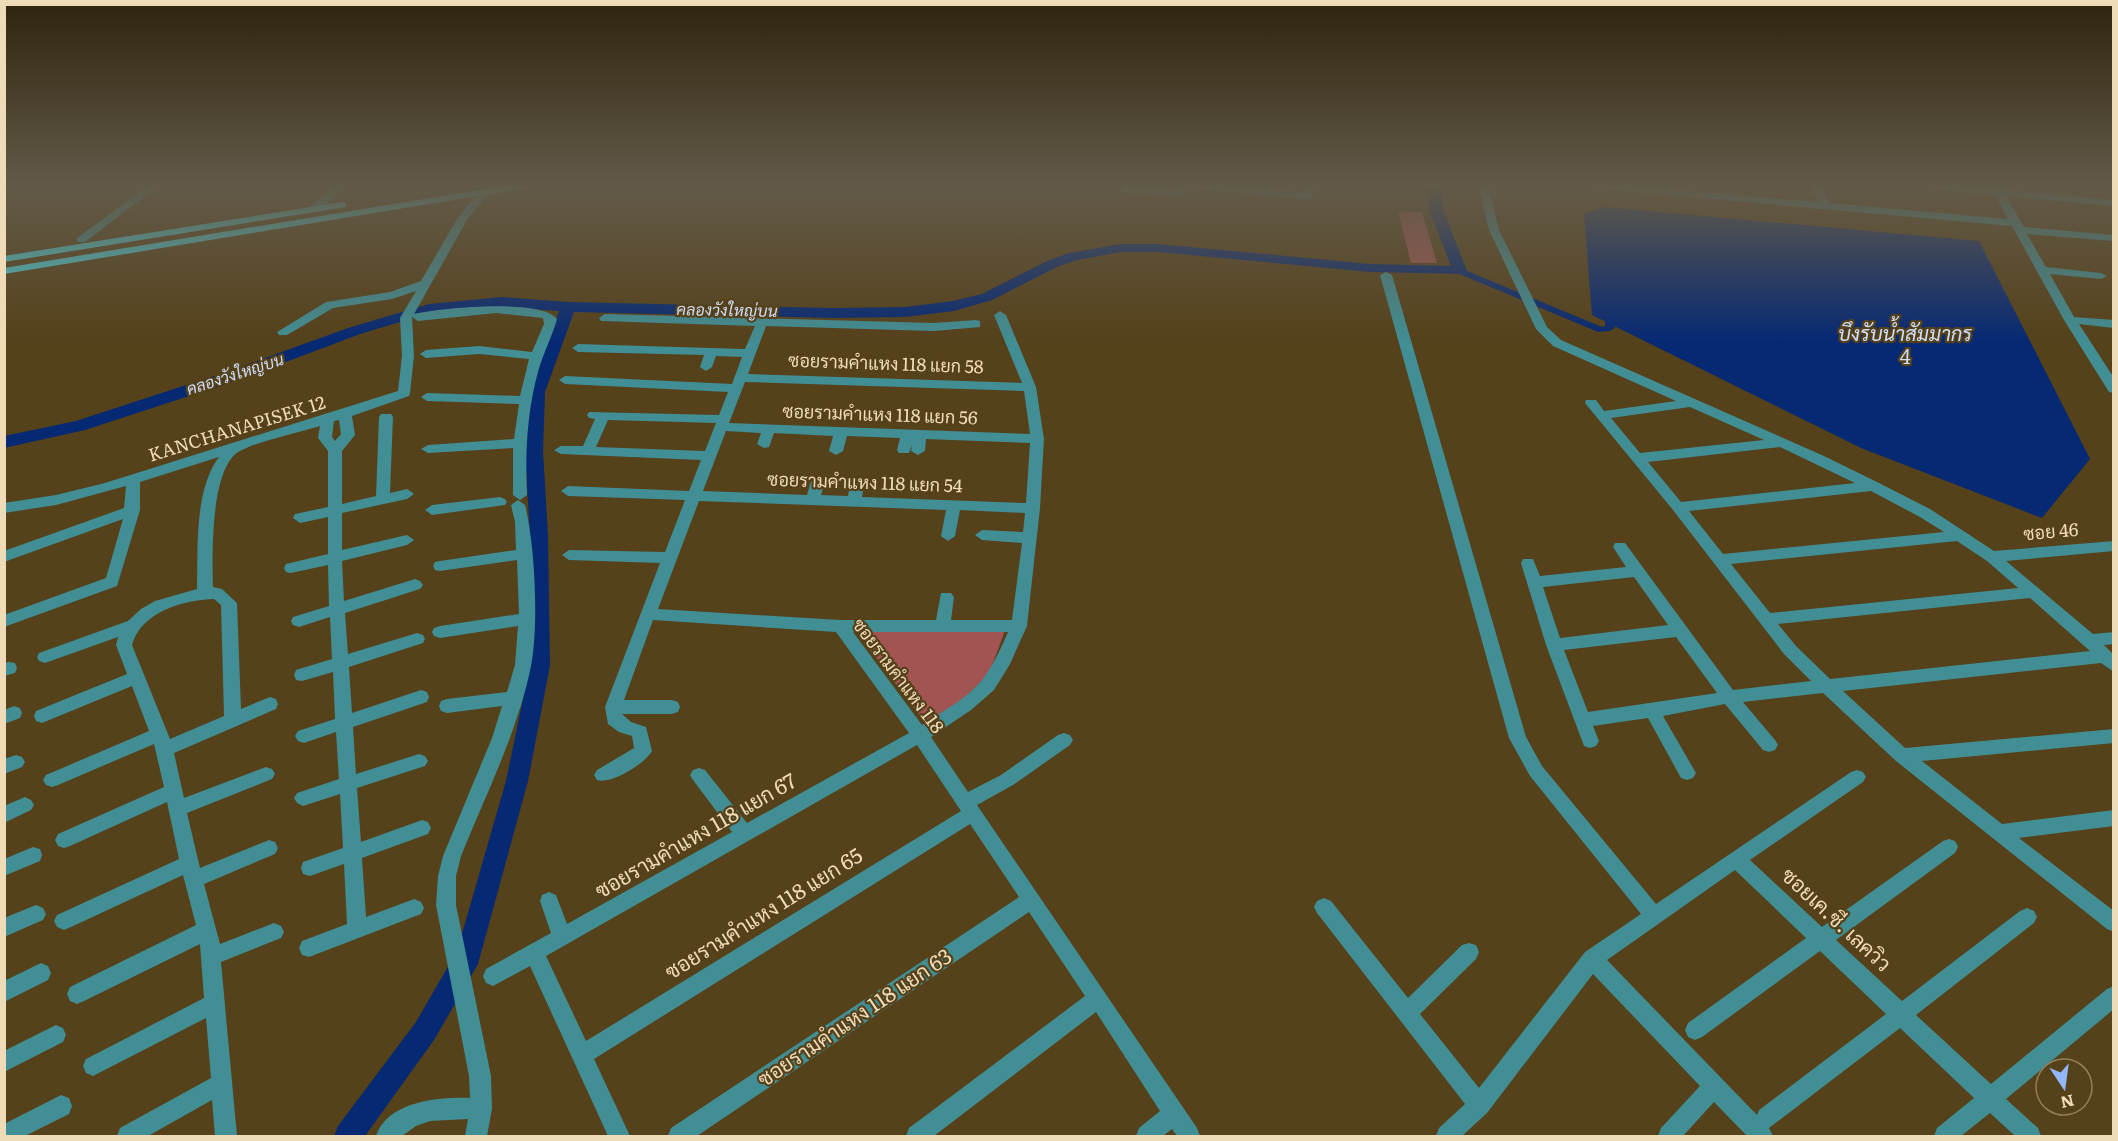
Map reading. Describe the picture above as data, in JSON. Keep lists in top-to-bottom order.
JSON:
{
  "streets": {
    "street": [
      "ซอยรามคำแหง 118 แยก 58",
      "ซอยรามคำแหง 118 แยก 56",
      "KANCHANAPISEK 12",
      "ซอยรามคำแหง 118 แยก 54",
      "ซอย 46",
      "ซอยรามคำแหง 118",
      "ซอยรามคำแหง 118 แยก 67",
      "ซอยรามคำแหง 118 แยก 65",
      "ซอยเค.ซี. เลควิว",
      "ซอยรามคำแหง 118 แยก 63"
    ]
  },
  "crossings": [
    ["ซอยรามคำแหง 118 แยก 58", "ซอยรามคำแหง 118 แยก 67"],
    ["ซอยรามคำแหง 118 แยก 56", "ซอยรามคำแหง 118 แยก 67"],
    ["ซอยรามคำแหง 118 แยก 54", "ซอยรามคำแหง 118 แยก 67"],
    ["ซอยรามคำแหง 118", "ซอยรามคำแหง 118 แยก 67"],
    ["ซอยรามคำแหง 118", "ซอยรามคำแหง 118 แยก 65"],
    ["ซอยรามคำแหง 118", "ซอยรามคำแหง 118 แยก 63"]
  ],
  "water": ["คลองวังใหญ่บน", "บึงรับน้ำสัมมากร 4"],
  "north": "bottom"
}
